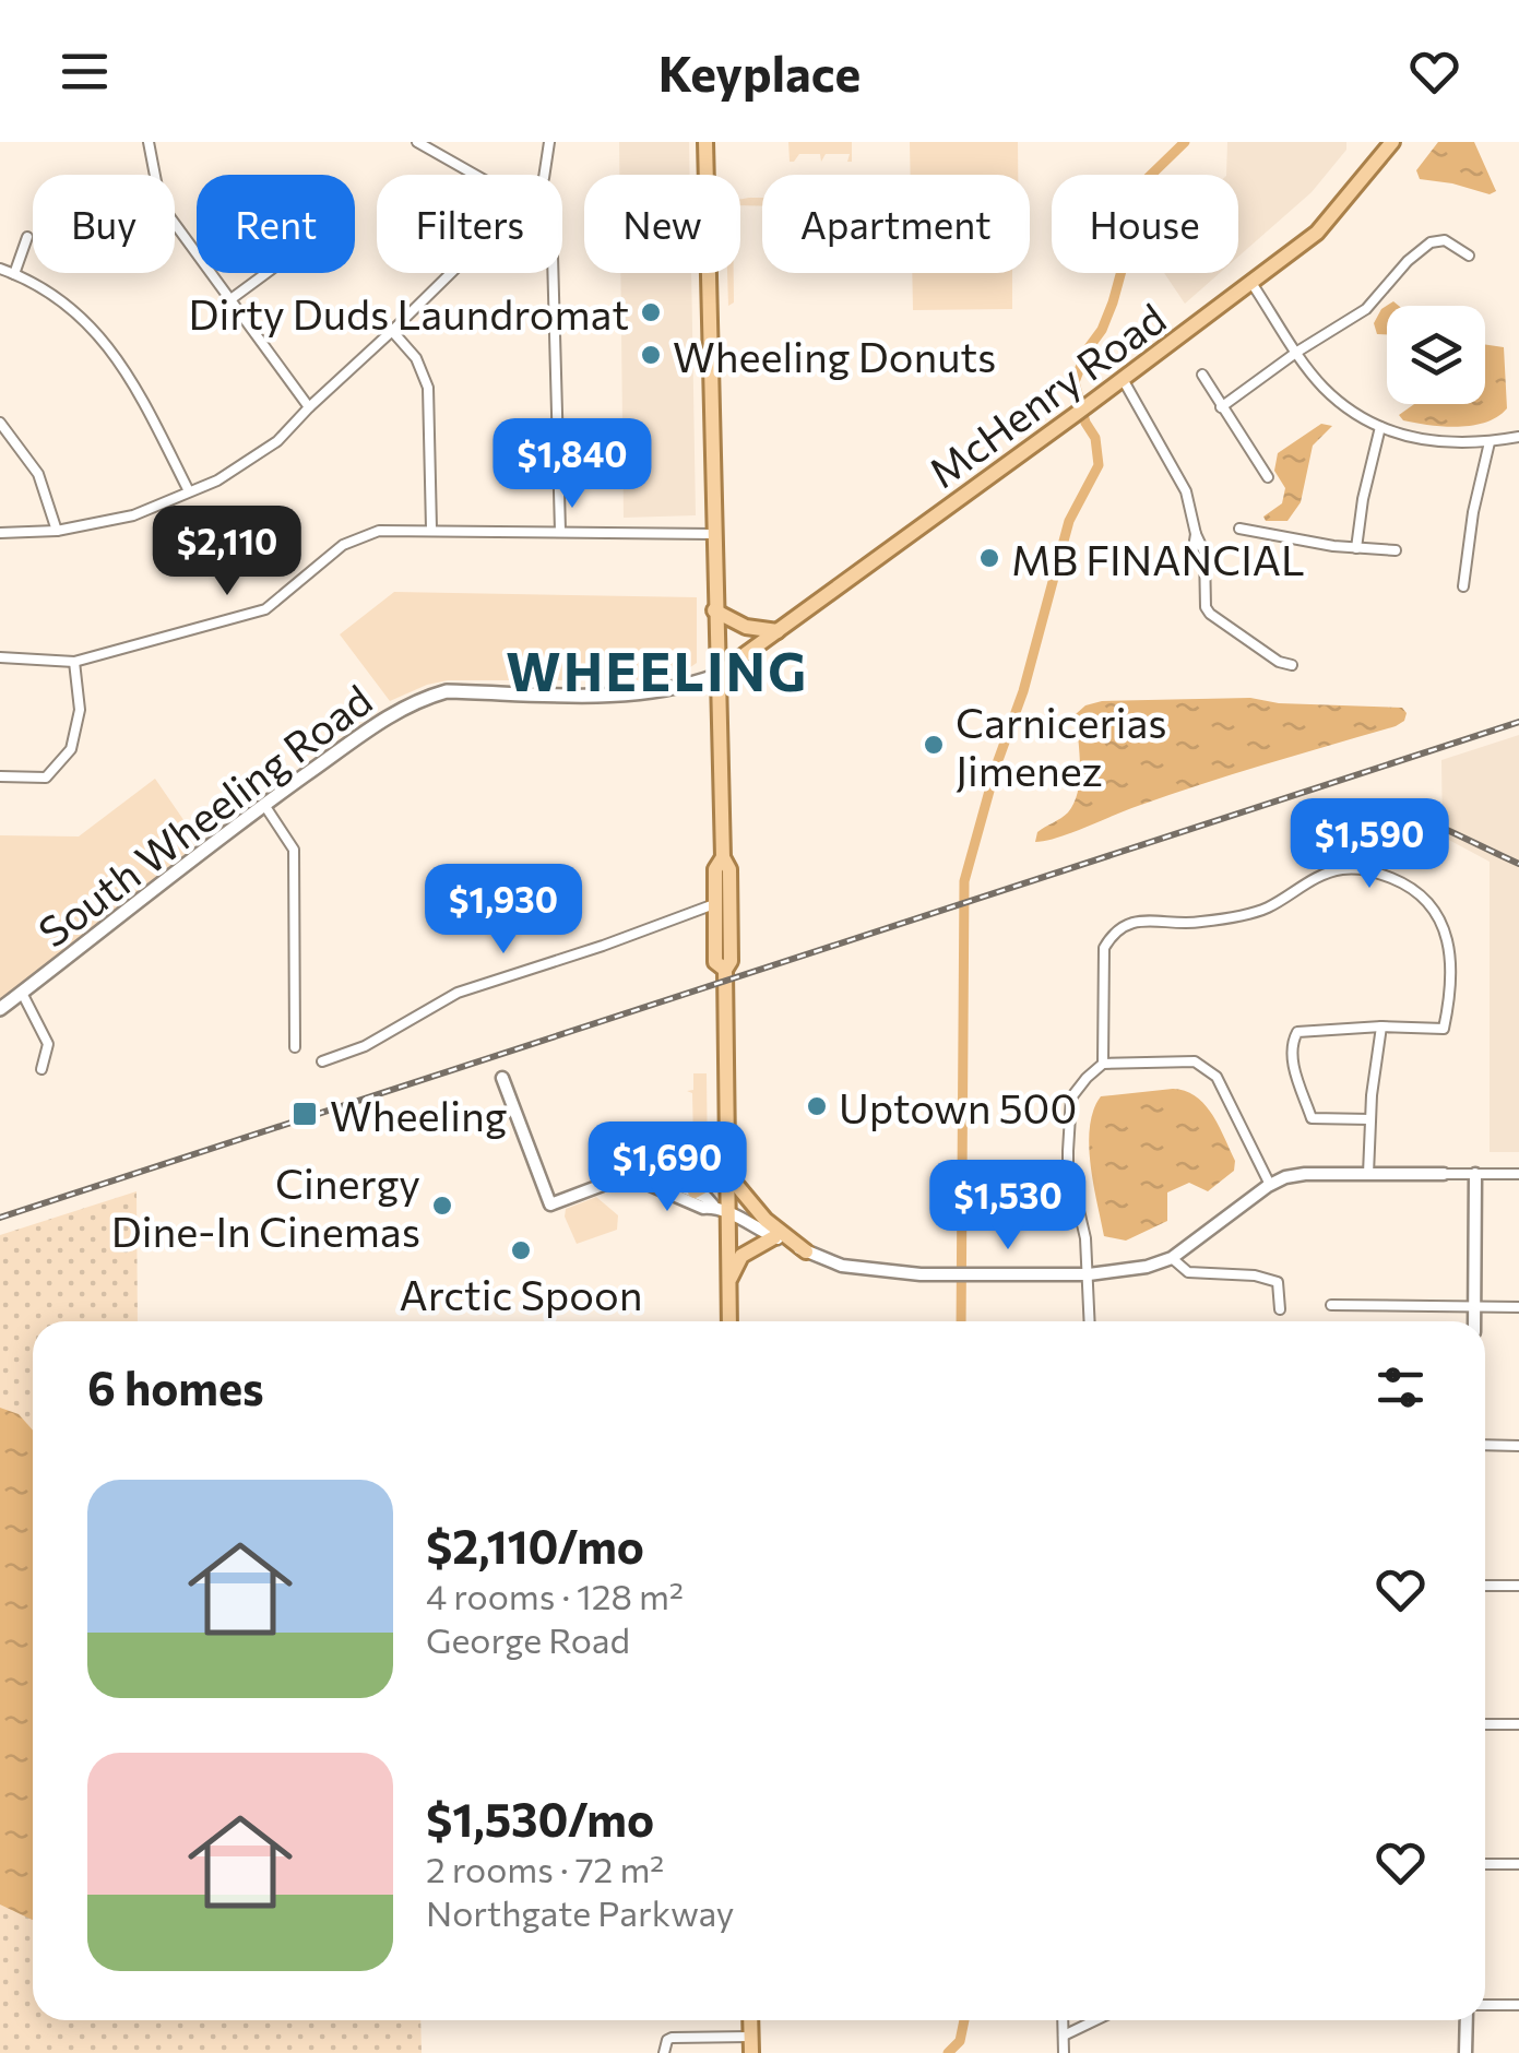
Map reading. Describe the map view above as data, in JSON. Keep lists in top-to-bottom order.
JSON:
{
  "streets": {
    "main road": ["McHenry Road", "South Wheeling Road"]
  },
  "crossings": [
    ["McHenry Road", "South Wheeling Road"]
  ],
  "districts": ["WHEELING"],
  "places": {
    "other": [
      "Dirty Duds Laundromat",
      "Wheeling Donuts",
      "MB FINANCIAL",
      "Carnicerias Jimenez",
      "Uptown 500",
      "Cinergy Dine-In Cinemas",
      "Arctic Spoon"
    ],
    "transit": ["Wheeling"]
  },
  "page": {
    "header": "Keyplace",
    "chip": [
      "Buy",
      "Rent",
      "Filters",
      "New",
      "Apartment",
      "House"
    ],
    "price": [
      "$1,840",
      "$2,110",
      "$1,590",
      "$1,930",
      "$1,690",
      "$1,530"
    ],
    "heading": "6 homes",
    "list": [
      {
        "name": "$2,110/mo",
        "note": "4 rooms · 128 m² · George Road"
      },
      {
        "name": "$1,530/mo",
        "note": "2 rooms · 72 m² · Northgate Parkway"
      }
    ]
  }
}
